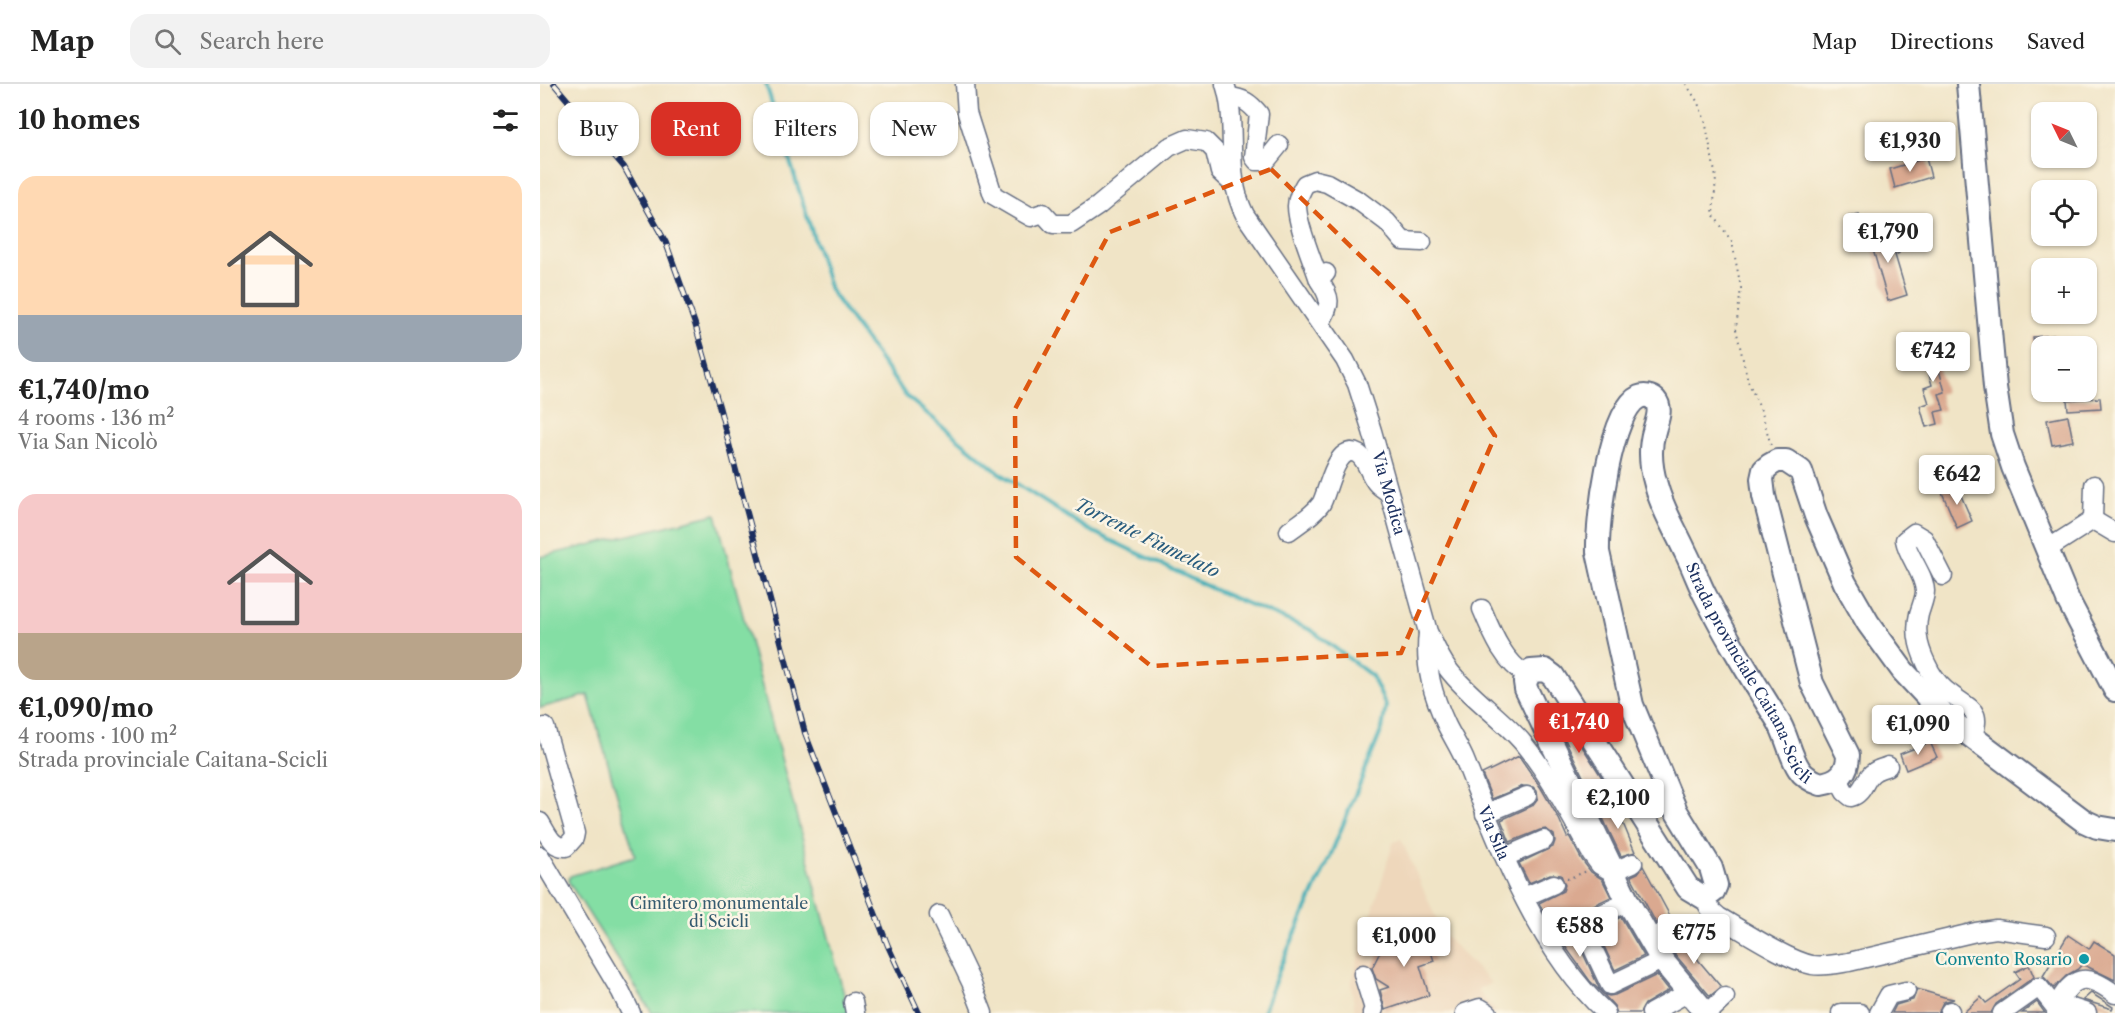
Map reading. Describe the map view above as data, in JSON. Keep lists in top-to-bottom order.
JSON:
{
  "streets": {
    "main road": ["Strada provinciale Caitana-Scicli"],
    "street": ["Via Modica", "Via Sila"]
  },
  "crossings": [
    ["Via Modica", "Via Sila"]
  ],
  "water": ["Torrente Fiumelato"],
  "parks": ["Cimitero monumentale di Scicli"],
  "places": ["Convento Rosario"],
  "north": "top left",
  "page": {
    "header": "Map",
    "search": "Search here",
    "nav": ["Map", "Directions", "Saved"],
    "heading": "10 homes",
    "map_buttons": ["+", "−"],
    "chip": [
      "Buy",
      "Rent",
      "Filters",
      "New"
    ],
    "price": [
      "€1,930",
      "€1,790",
      "€742",
      "€642",
      "€1,740",
      "€1,090",
      "€2,100",
      "€588",
      "€775",
      "€1,000"
    ],
    "list": [
      {
        "name": "€1,740/mo",
        "note": "4 rooms · 136 m² · Via San Nicolò"
      },
      {
        "name": "€1,090/mo",
        "note": "4 rooms · 100 m² · Strada provinciale Caitana-Scicli"
      }
    ]
  }
}
